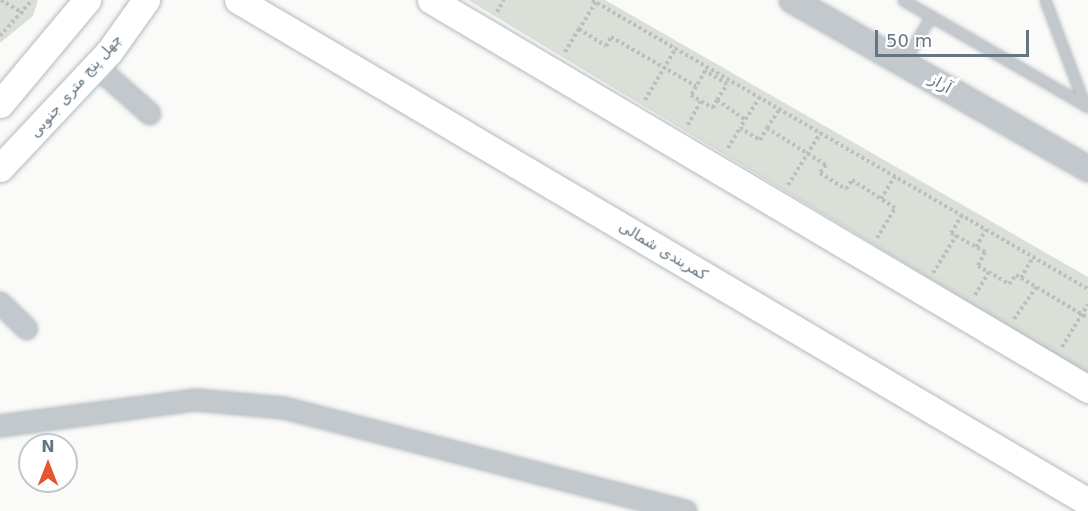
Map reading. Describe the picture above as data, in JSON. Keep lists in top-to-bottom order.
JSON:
{
  "streets": {
    "main road": ["چهل پنج متری جنوبی", "کمربندی شمالی"],
    "street": ["آراز"]
  },
  "scale_bar": "50 m",
  "north": "top"
}
